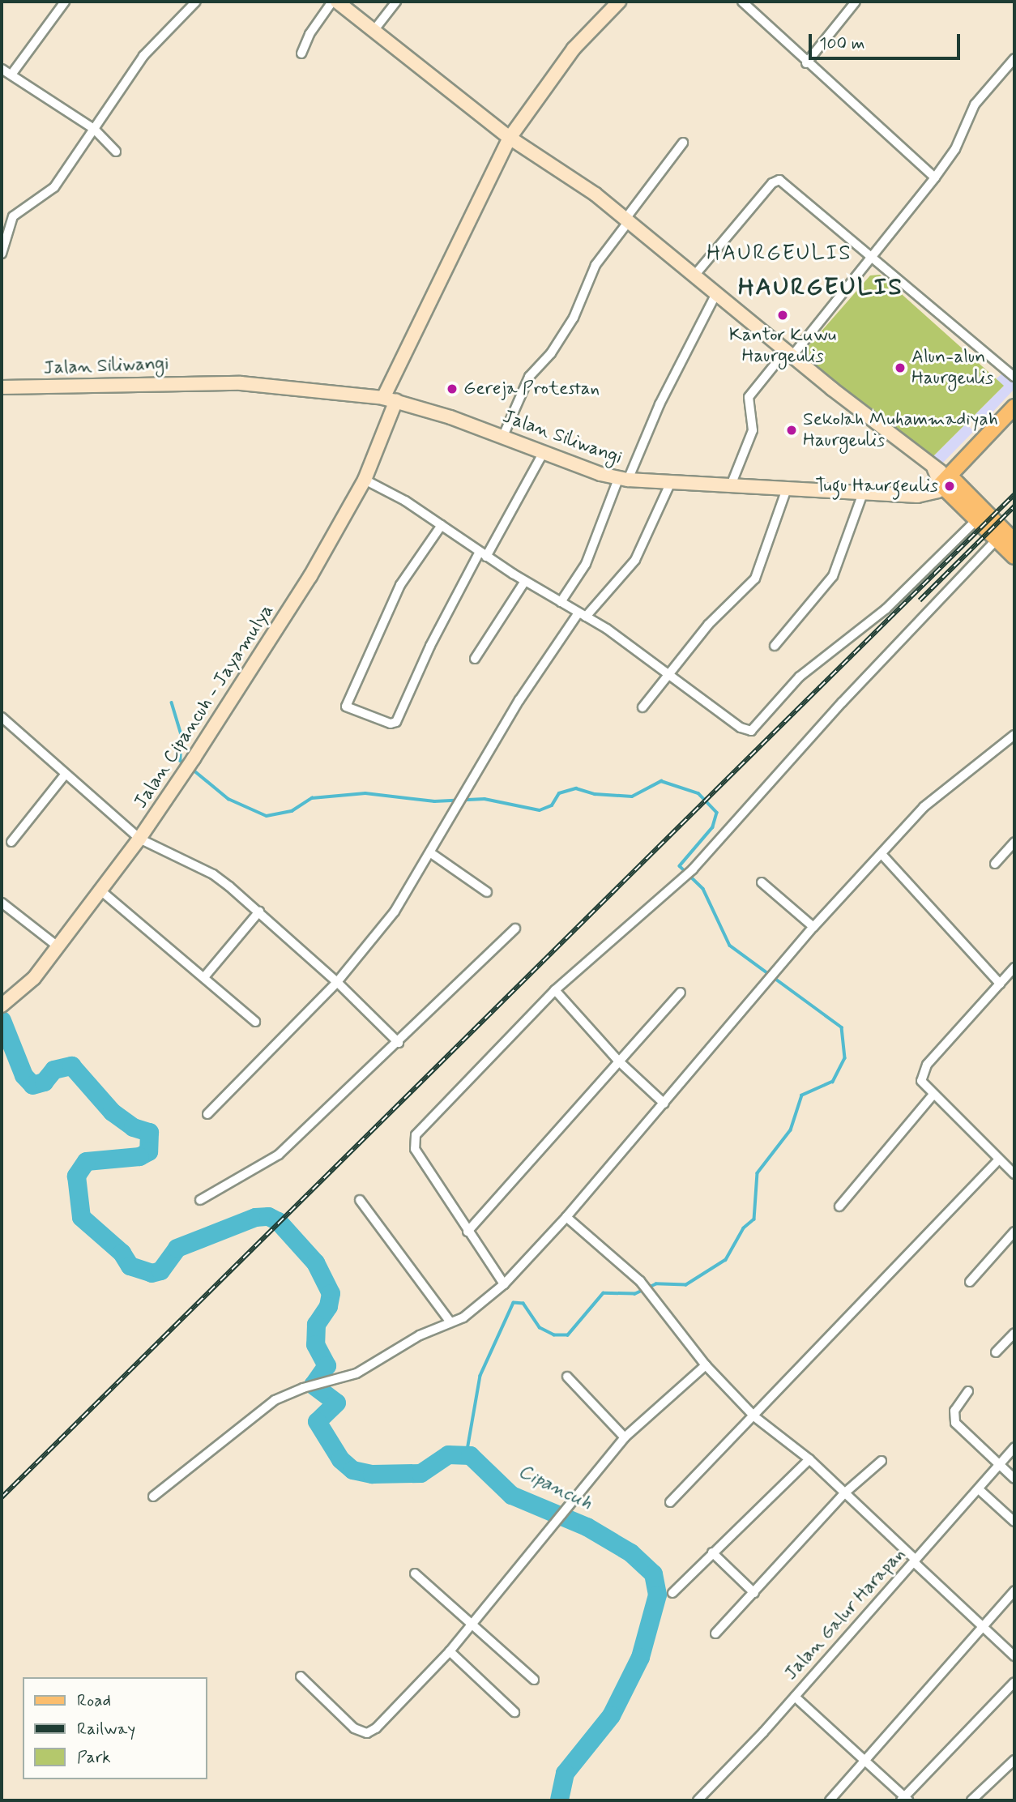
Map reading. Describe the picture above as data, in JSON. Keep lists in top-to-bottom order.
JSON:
{
  "streets": {
    "street": ["Jalan Siliwangi", "Jalan Cipancuh - Jayamulya", "Jalan Galur Harapan"]
  },
  "crossings": [
    ["Jalan Siliwangi", "Jalan Cipancuh - Jayamulya"]
  ],
  "districts": ["HAURGEULIS", "HAURGEULIS"],
  "water": ["Cipancuh"],
  "places": [
    "Kantor Kuwu Haurgeulis",
    "Alun-alun Haurgeulis",
    "Gereja Protestan",
    "Sekolah Muhammadiyah Haurgeulis",
    "Tugu Haurgeulis"
  ],
  "legend": ["Road", "Railway", "Park"],
  "scale_bar": "100 m"
}
